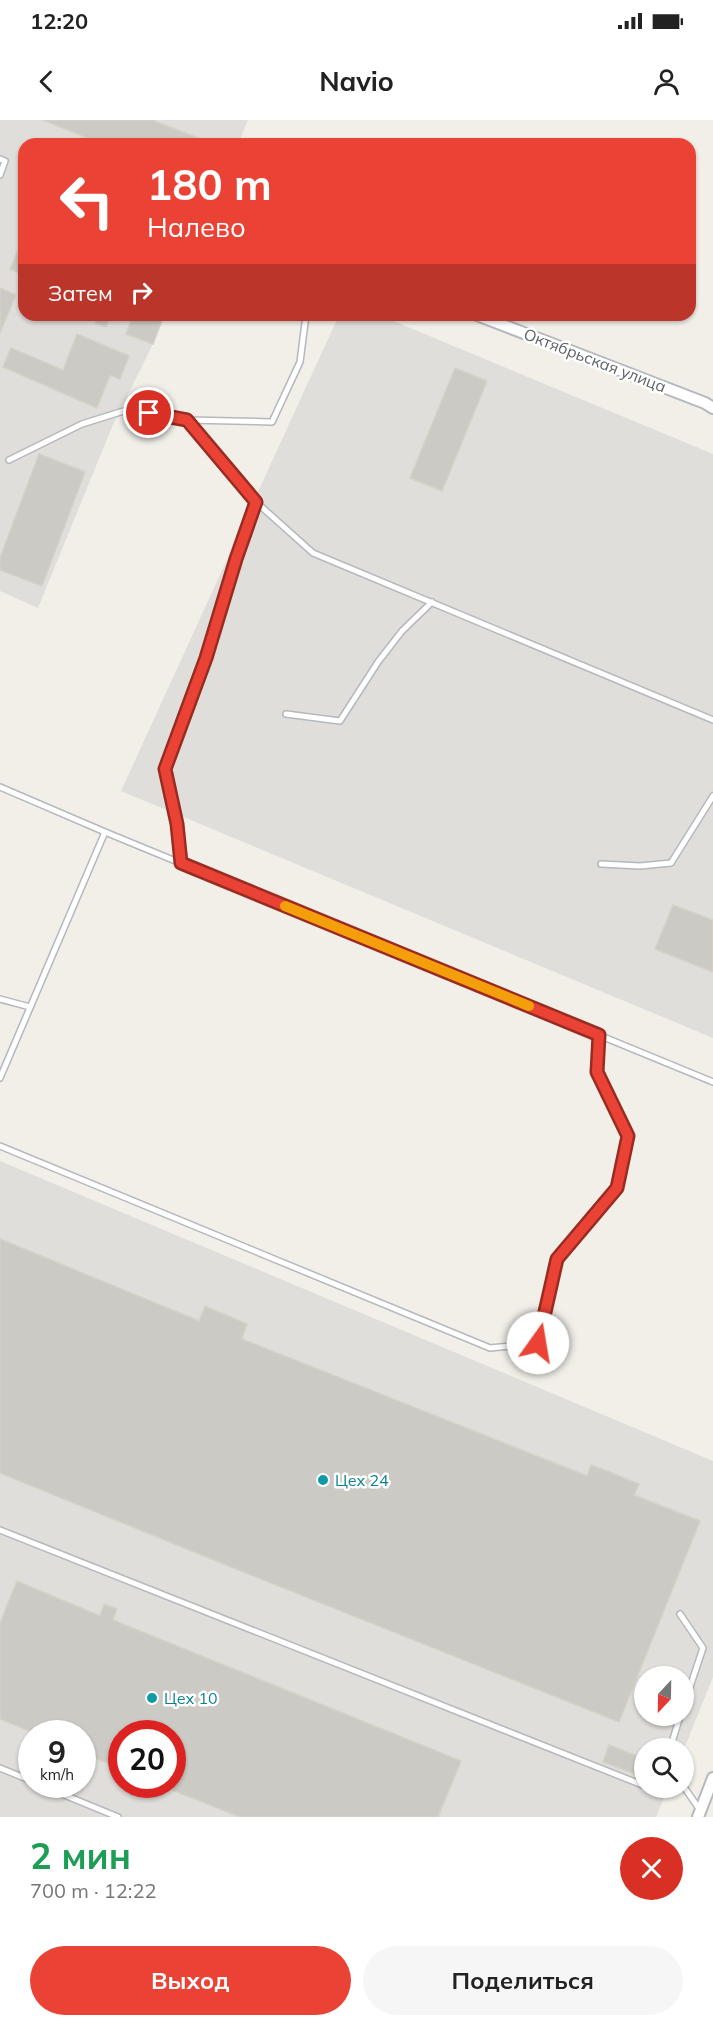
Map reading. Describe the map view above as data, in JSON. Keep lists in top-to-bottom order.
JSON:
{
  "streets": {
    "street": ["Октябрьская улица"]
  },
  "places": ["Цех 24", "Цех 10"],
  "north": "bottom",
  "page": {
    "status": "12:20",
    "header": "Navio",
    "turn": ["180 m", "Налево"],
    "then": "Затем",
    "speed": "9 km/h",
    "limit": "20",
    "heading": ["2 мин", "700 m · 12:22"],
    "buttons": ["Выход", "Поделиться"]
  }
}
